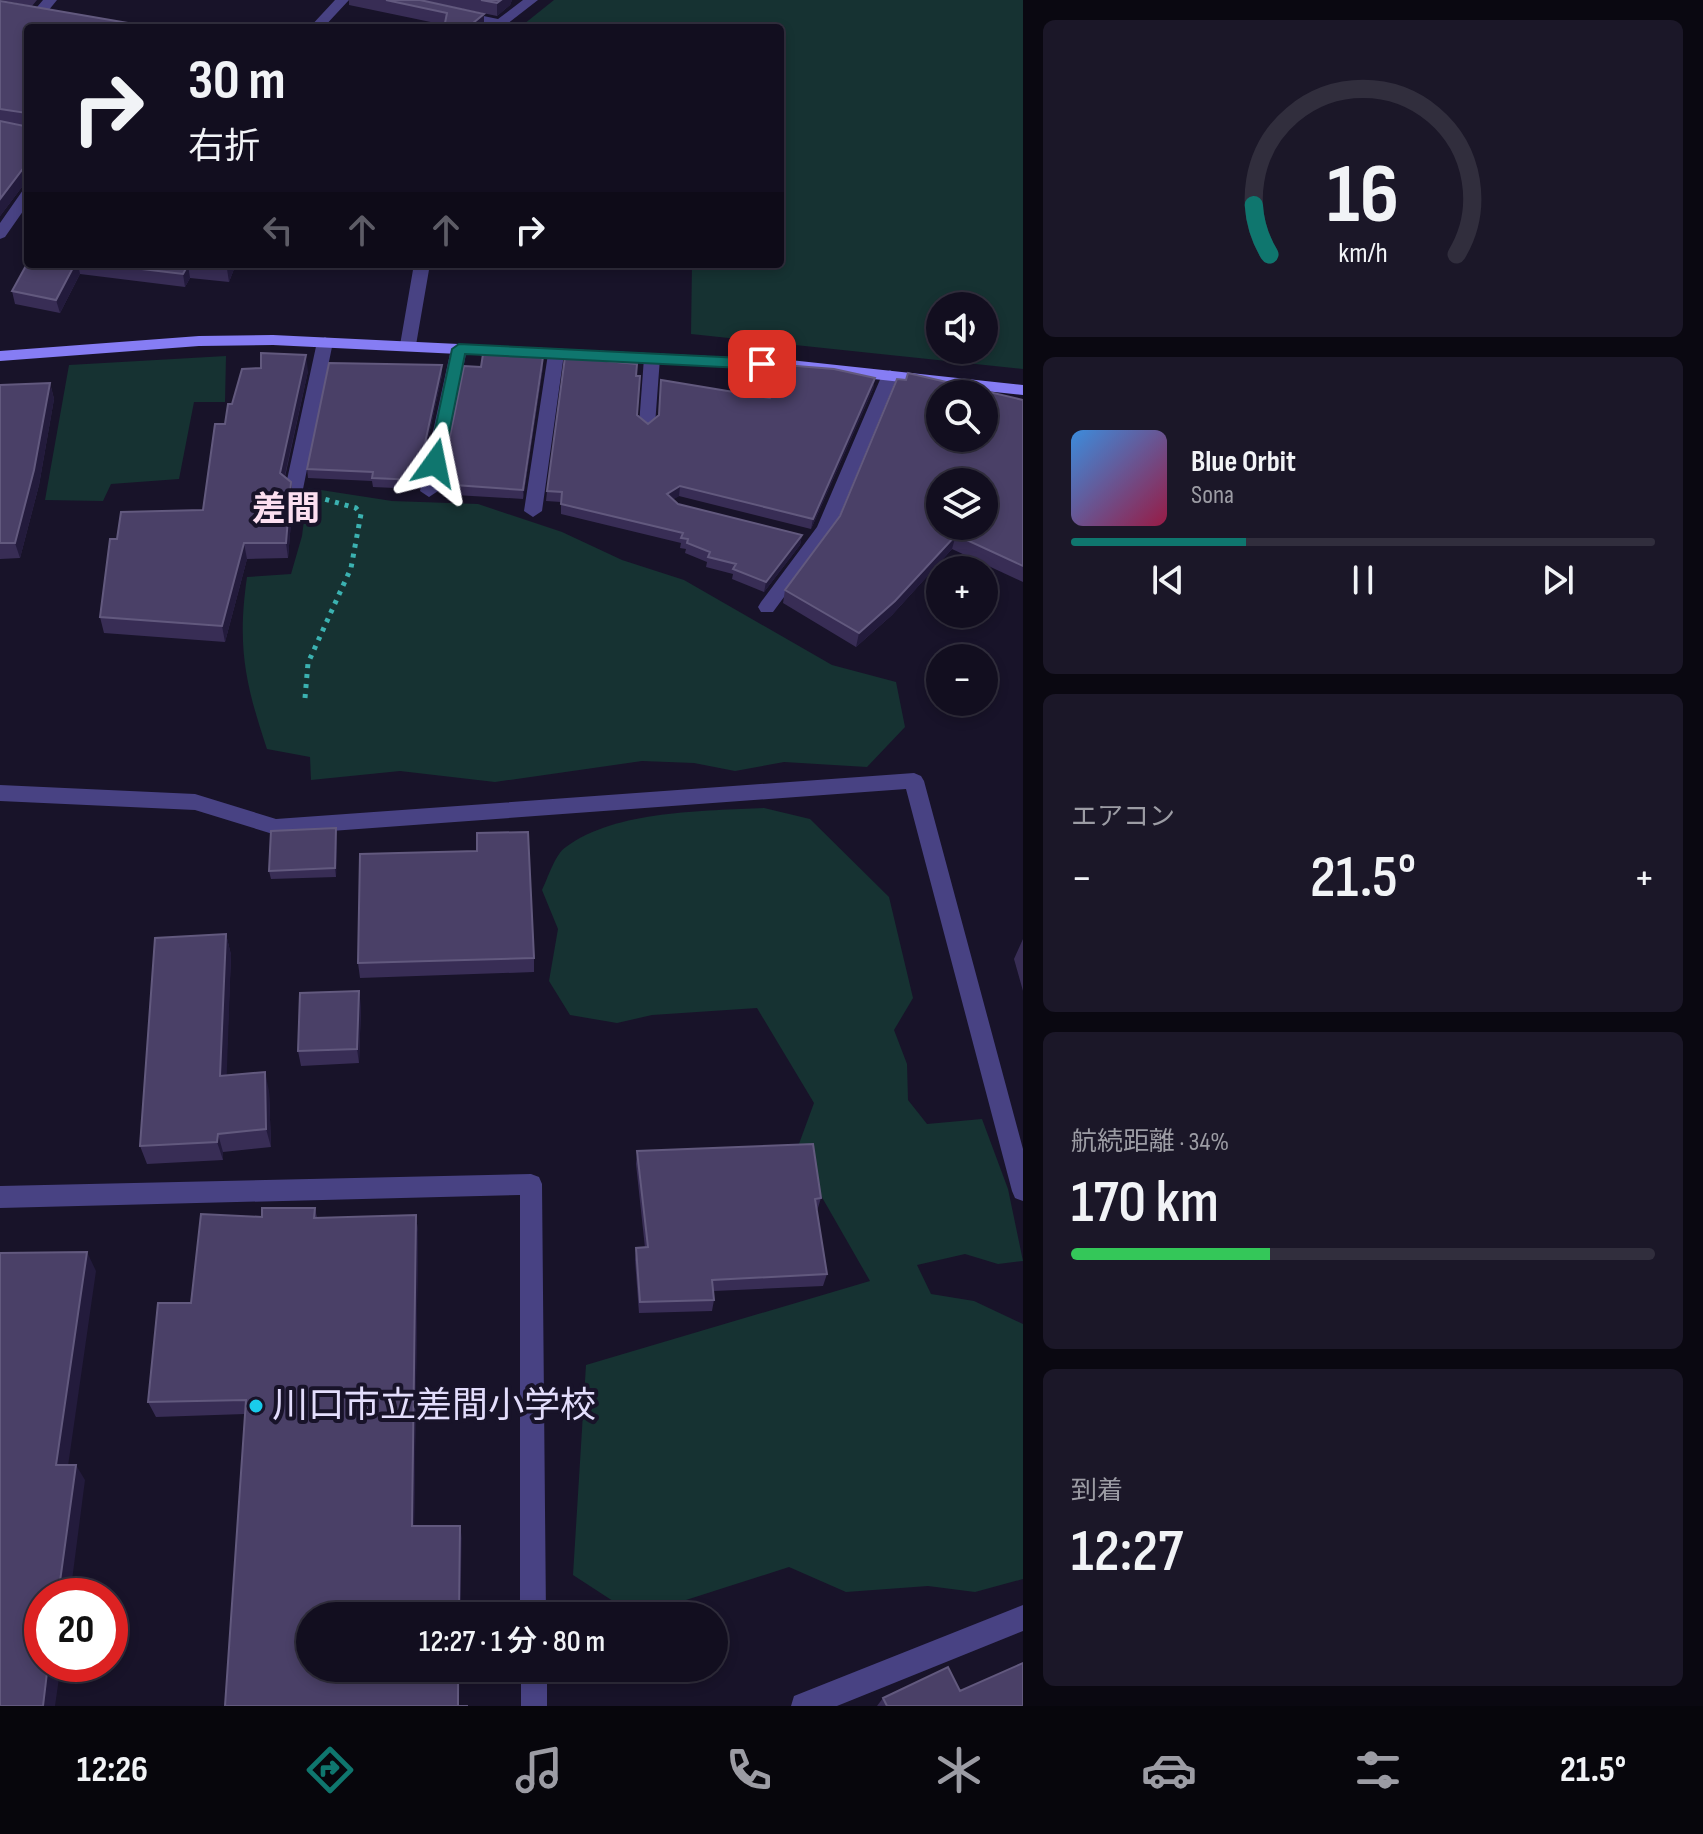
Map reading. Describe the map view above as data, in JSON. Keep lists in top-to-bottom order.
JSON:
{
  "districts": ["差間"],
  "places": ["川口市立差間小学校"],
  "page": {
    "turn": ["30 m", "右折"],
    "map_buttons": ["+", "−"],
    "song": ["Blue Orbit", "Sona"],
    "tile": [
      "エアコン",
      ["航続距離 · 34%", "170 km"],
      ["到着", "12:27"]
    ],
    "heat": ["−", "21.5°", "+"],
    "limit": "20",
    "trip": "12:27 · 1 分 · 80 m",
    "tabs": ["12:26", "21.5°"],
    "gauge": ["16", "km/h"]
  }
}
